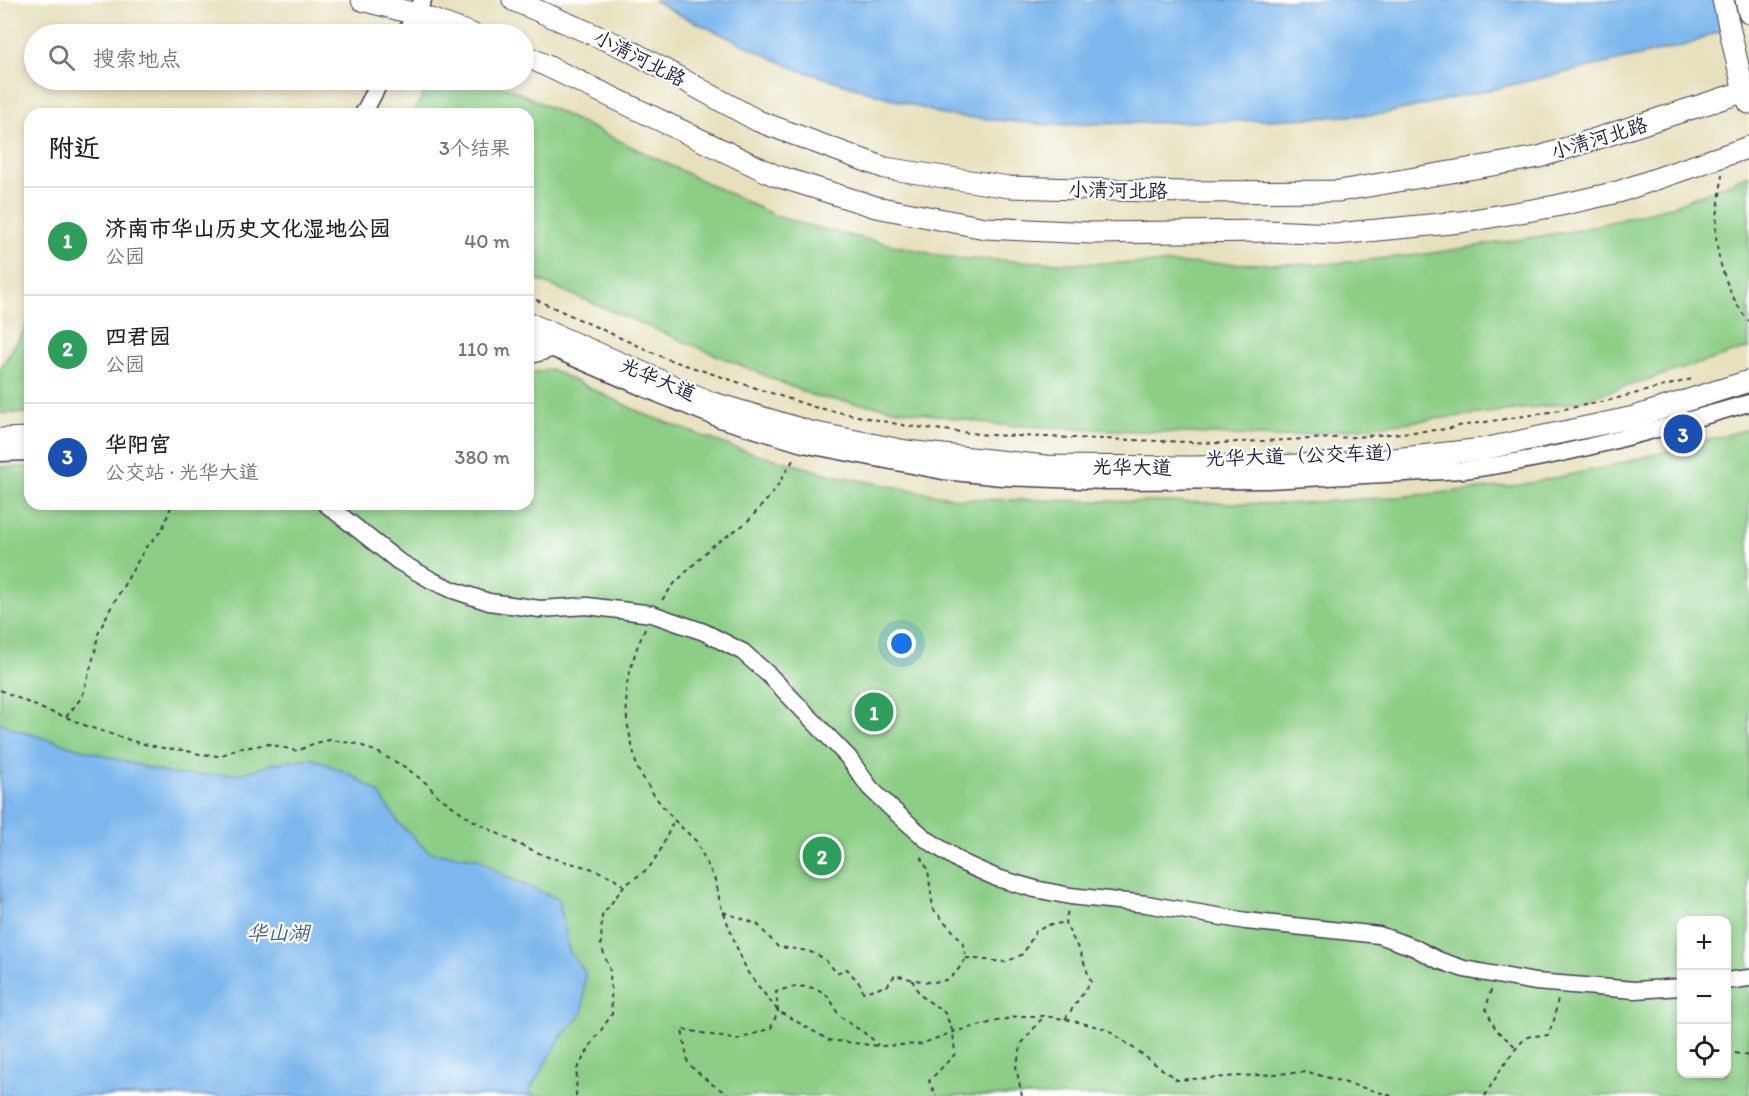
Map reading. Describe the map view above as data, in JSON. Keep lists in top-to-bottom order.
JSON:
{
  "streets": {
    "main road": ["小清河北路", "光华大道"],
    "street": ["光华大道（公交车道）"]
  },
  "crossings": [
    ["光华大道", "光华大道（公交车道）"]
  ],
  "water": ["华山湖"],
  "page": {
    "search": "搜索地点",
    "heading": ["附近", "3个结果"],
    "list": [
      {
        "mark": "1",
        "name": "济南市华山历史文化湿地公园",
        "note": "公园",
        "value": "40 m"
      },
      {
        "mark": "2",
        "name": "四君园",
        "note": "公园",
        "value": "110 m"
      },
      {
        "mark": "3",
        "name": "华阳宫",
        "note": "公交站 · 光华大道",
        "value": "380 m"
      }
    ],
    "pins": ["3", "1", "2"],
    "map_buttons": ["+", "−"]
  }
}
